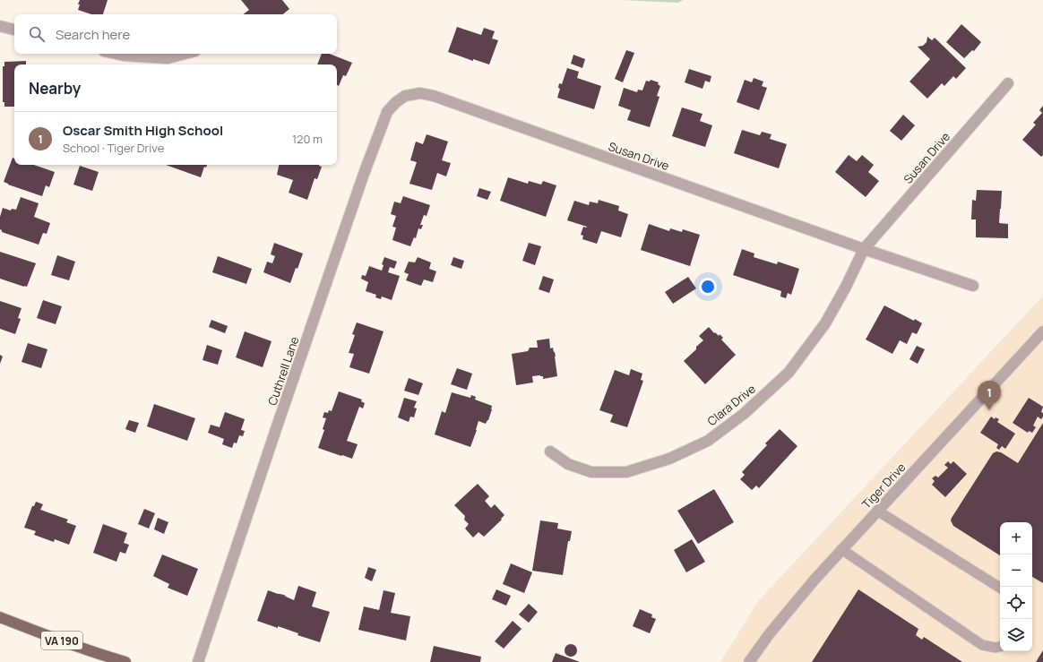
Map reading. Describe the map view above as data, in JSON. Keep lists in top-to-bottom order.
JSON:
{
  "streets": {
    "main road": ["VA 190"],
    "street": [
      "Susan Drive",
      "Cuthrell Lane",
      "Clara Drive",
      "Tiger Drive"
    ]
  },
  "crossings": [
    ["Susan Drive", "Cuthrell Lane"],
    ["Susan Drive", "Clara Drive"]
  ],
  "page": {
    "search": "Search here",
    "heading": "Nearby",
    "list": [
      {
        "mark": "1",
        "name": "Oscar Smith High School",
        "note": "School · Tiger Drive",
        "value": "120 m"
      }
    ],
    "pins": "1",
    "map_buttons": ["+", "−"]
  }
}
